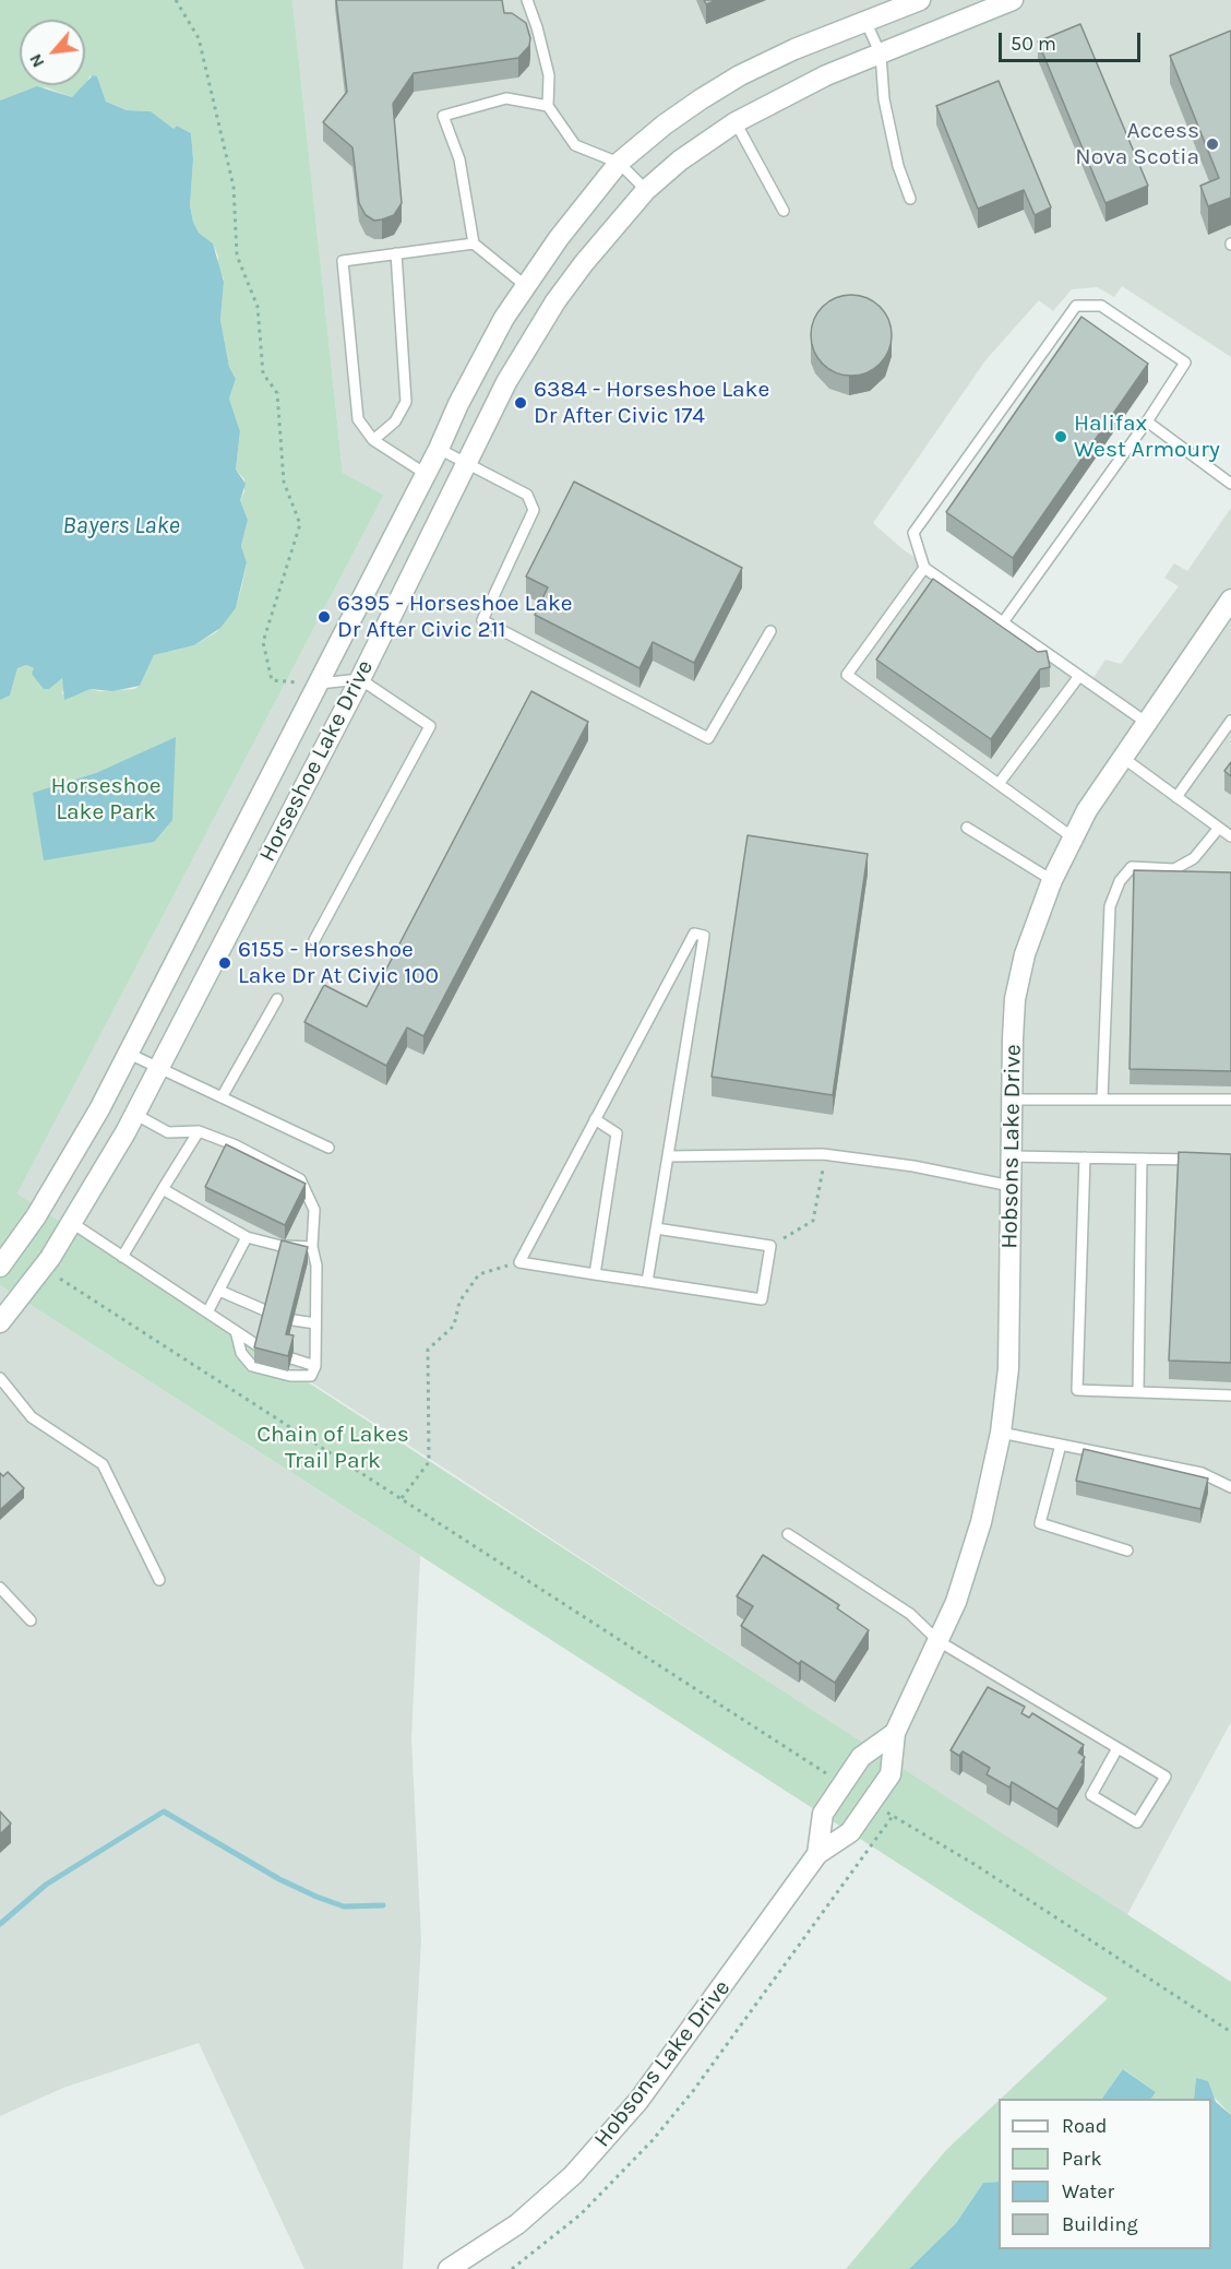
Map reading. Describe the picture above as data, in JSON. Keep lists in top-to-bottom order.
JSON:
{
  "streets": {
    "street": ["Horseshoe Lake Drive", "Hobsons Lake Drive"]
  },
  "water": ["Bayers Lake"],
  "parks": ["Horseshoe Lake Park", "Chain of Lakes Trail Park"],
  "places": [
    "Access Nova Scotia",
    "6384 - Horseshoe Lake Dr After Civic 174",
    "Halifax West Armoury",
    "6395 - Horseshoe Lake Dr After Civic 211",
    "6155 - Horseshoe Lake Dr At Civic 100"
  ],
  "legend": [
    "Road",
    "Park",
    "Water",
    "Building"
  ],
  "scale_bar": "50 m",
  "north": "bottom left"
}
